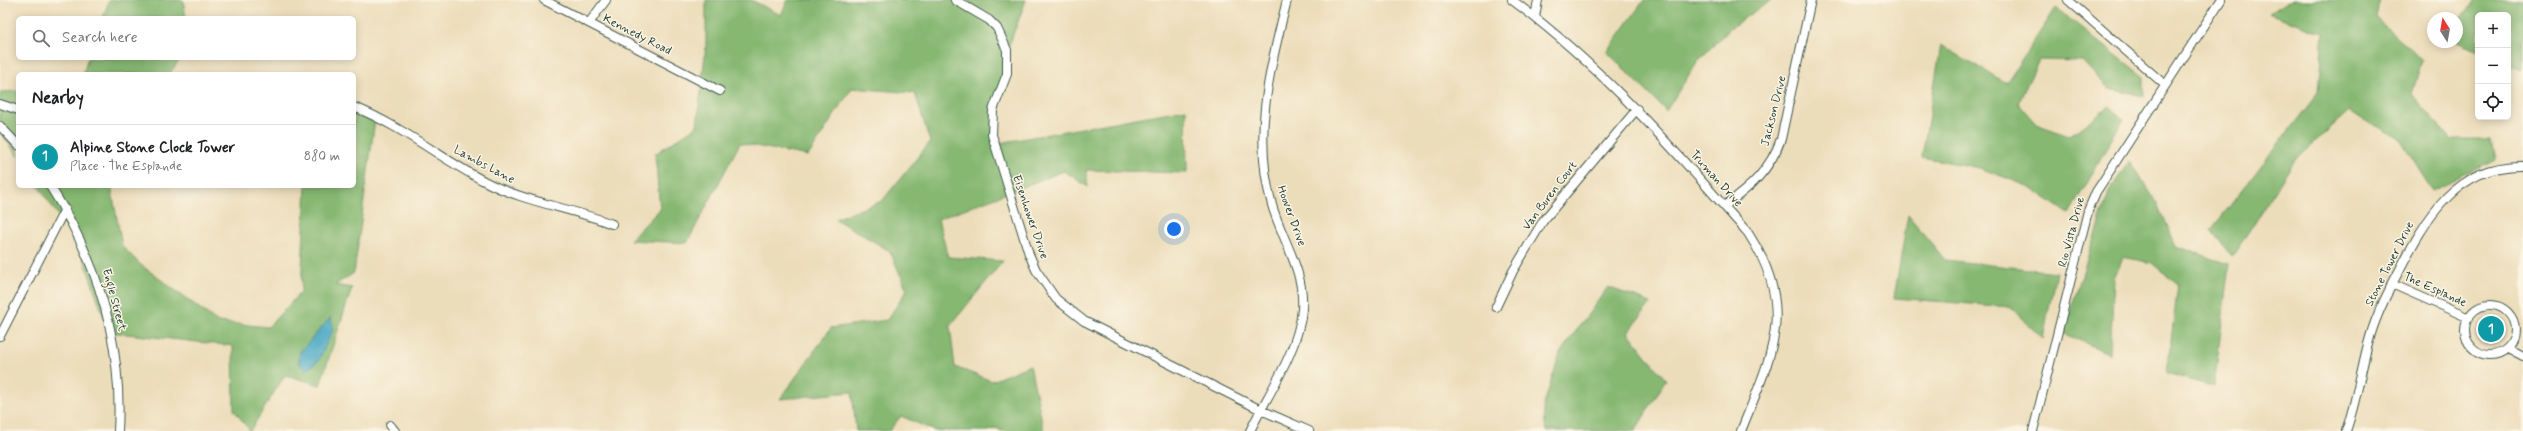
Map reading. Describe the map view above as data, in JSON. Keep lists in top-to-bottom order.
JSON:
{
  "streets": {
    "street": [
      "Kennedy Road",
      "Jackson Drive",
      "Lambs Lane",
      "Truman Drive",
      "Van Buren Court",
      "Hoover Drive",
      "Eisenhower Drive",
      "Rio Vista Drive",
      "Stone Tower Drive",
      "The Esplande",
      "Engle Street"
    ]
  },
  "crossings": [
    ["Jackson Drive", "Truman Drive"],
    ["Truman Drive", "Van Buren Court"],
    ["Hoover Drive", "Eisenhower Drive"],
    ["Stone Tower Drive", "The Esplande"]
  ],
  "north": "top",
  "page": {
    "map_buttons": ["+", "−"],
    "search": "Search here",
    "heading": "Nearby",
    "list": [
      {
        "mark": "1",
        "name": "Alpine Stone Clock Tower",
        "note": "Place · The Esplande",
        "value": "880 m"
      }
    ],
    "pins": "1"
  }
}
